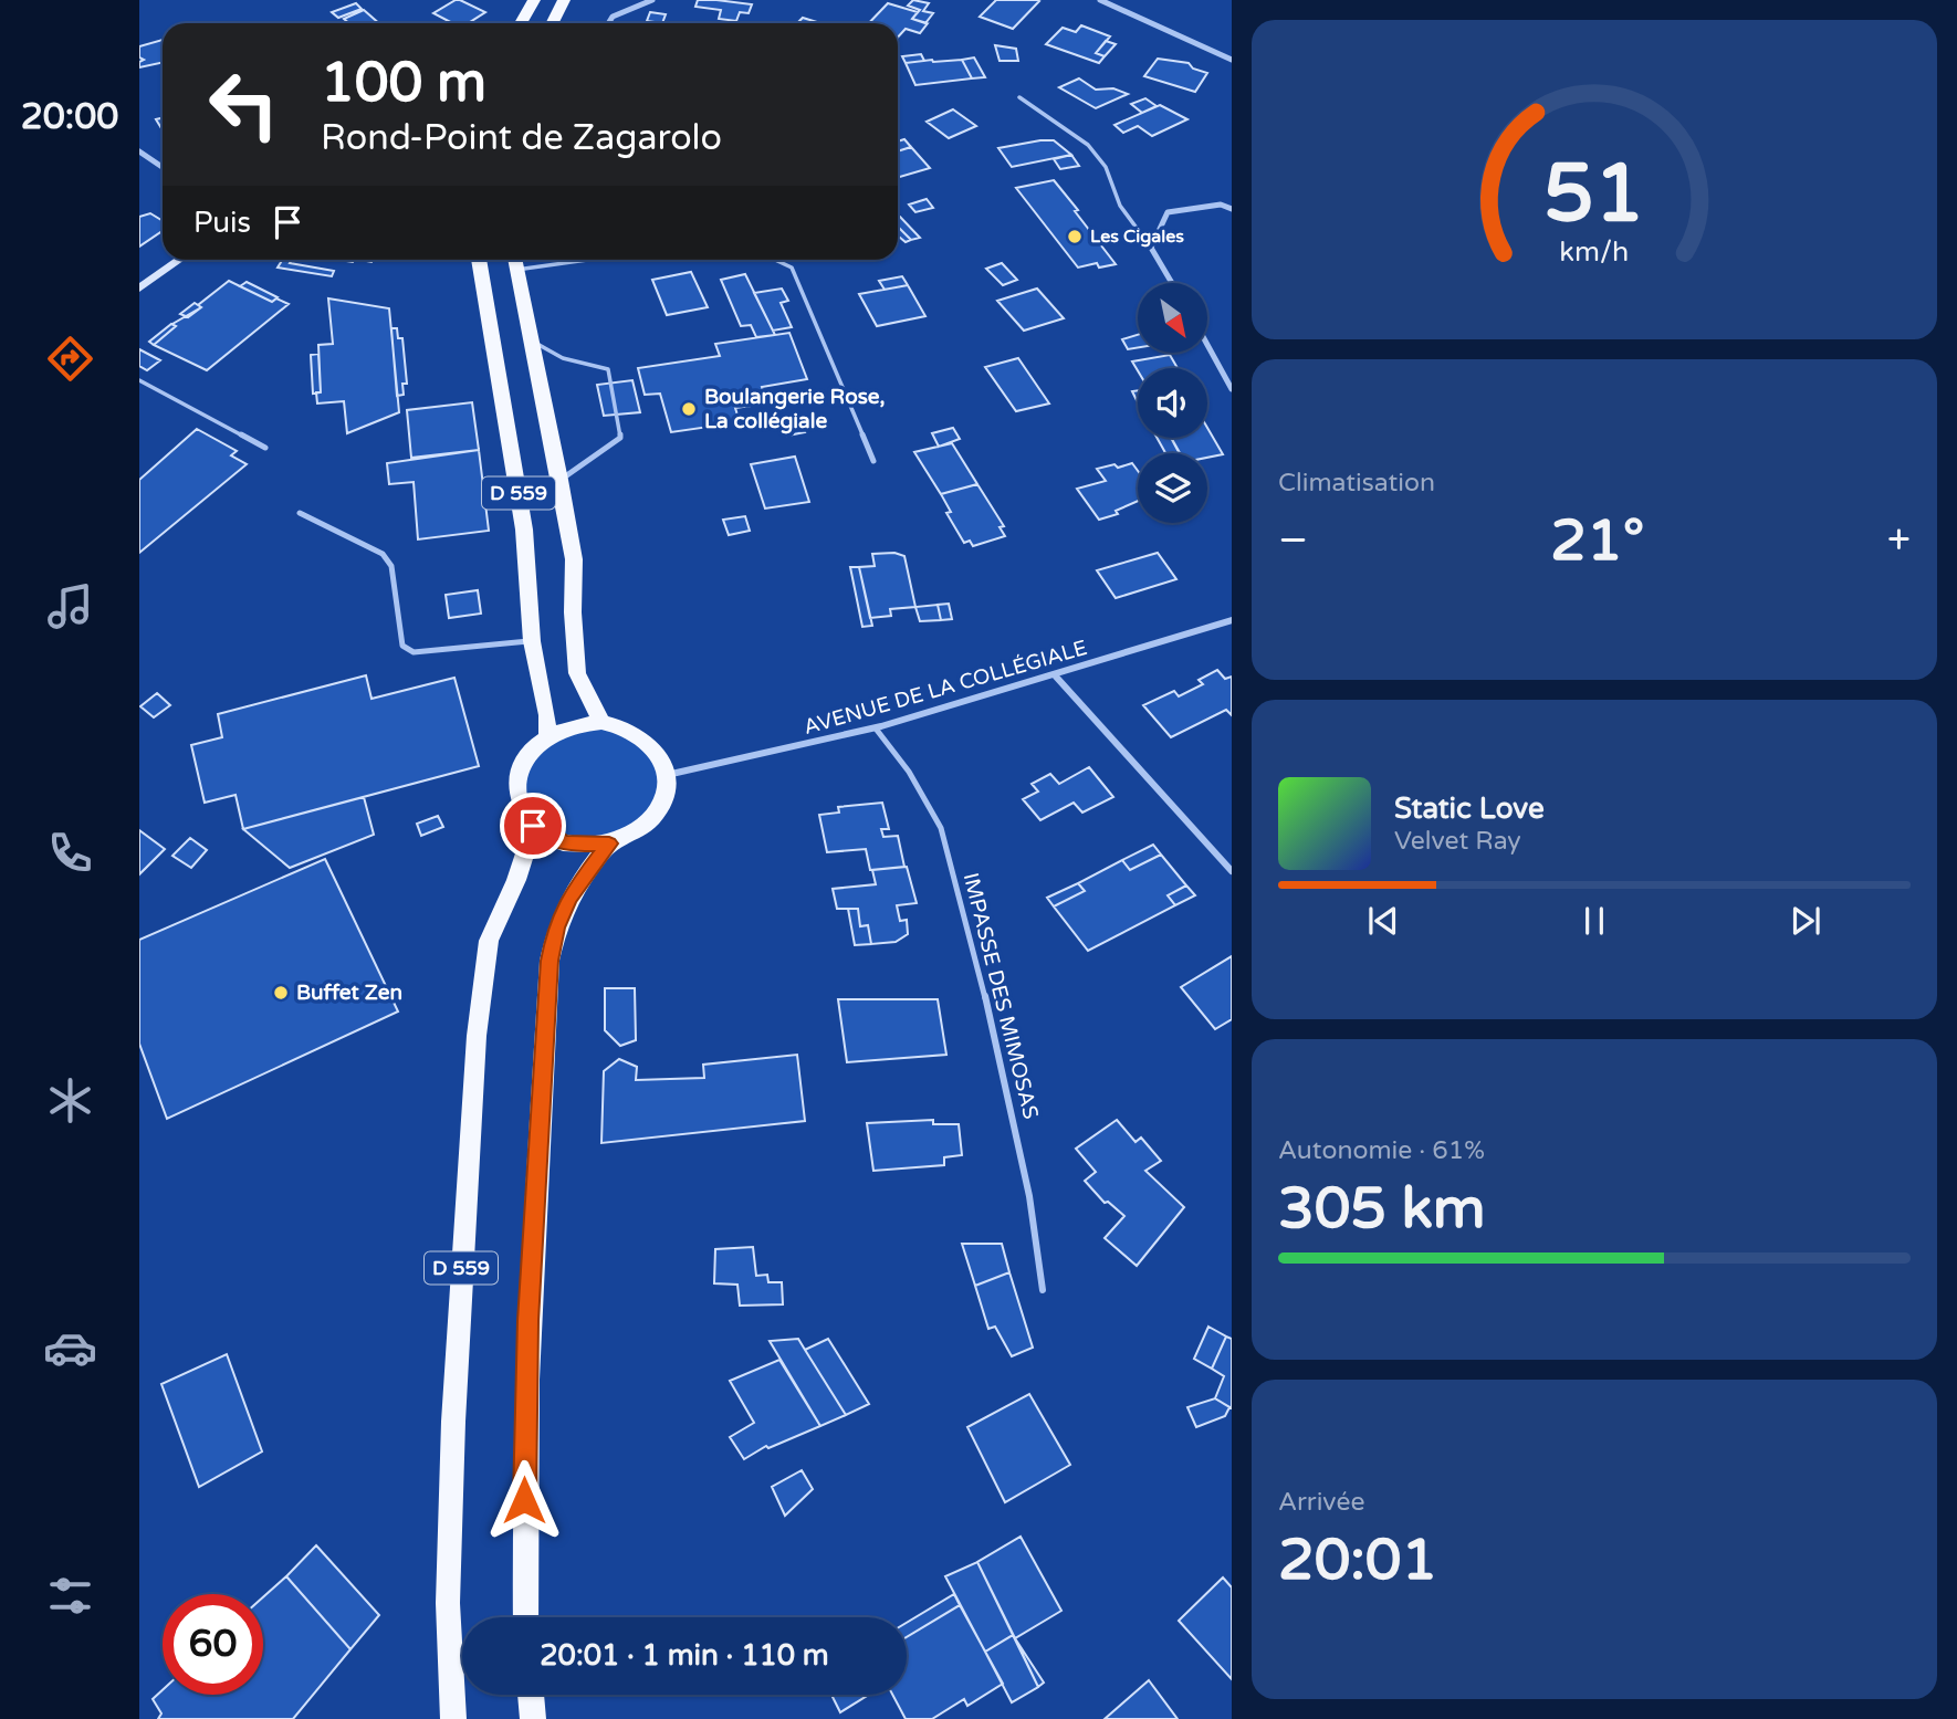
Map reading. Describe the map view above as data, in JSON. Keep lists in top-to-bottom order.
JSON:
{
  "streets": {
    "main road": ["D 559"],
    "street": ["AVENUE DE LA COLLÉGIALE"],
    "lane": ["IMPASSE DES MIMOSAS"]
  },
  "crossings": [
    ["D 559", "AVENUE DE LA COLLÉGIALE"],
    ["AVENUE DE LA COLLÉGIALE", "IMPASSE DES MIMOSAS"]
  ],
  "places": ["Les Cigales", "Boulangerie Rose, La collégiale", "Buffet Zen"],
  "north": "bottom right",
  "page": {
    "tabs": "20:00",
    "turn": ["100 m", "Rond-Point de Zagarolo"],
    "then": "Puis",
    "tile": [
      "Climatisation",
      ["Autonomie · 61%", "305 km"],
      ["Arrivée", "20:01"]
    ],
    "heat": ["−", "21°", "+"],
    "song": ["Static Love", "Velvet Ray"],
    "limit": "60",
    "trip": "20:01 · 1 min · 110 m",
    "gauge": ["51", "km/h"]
  }
}
